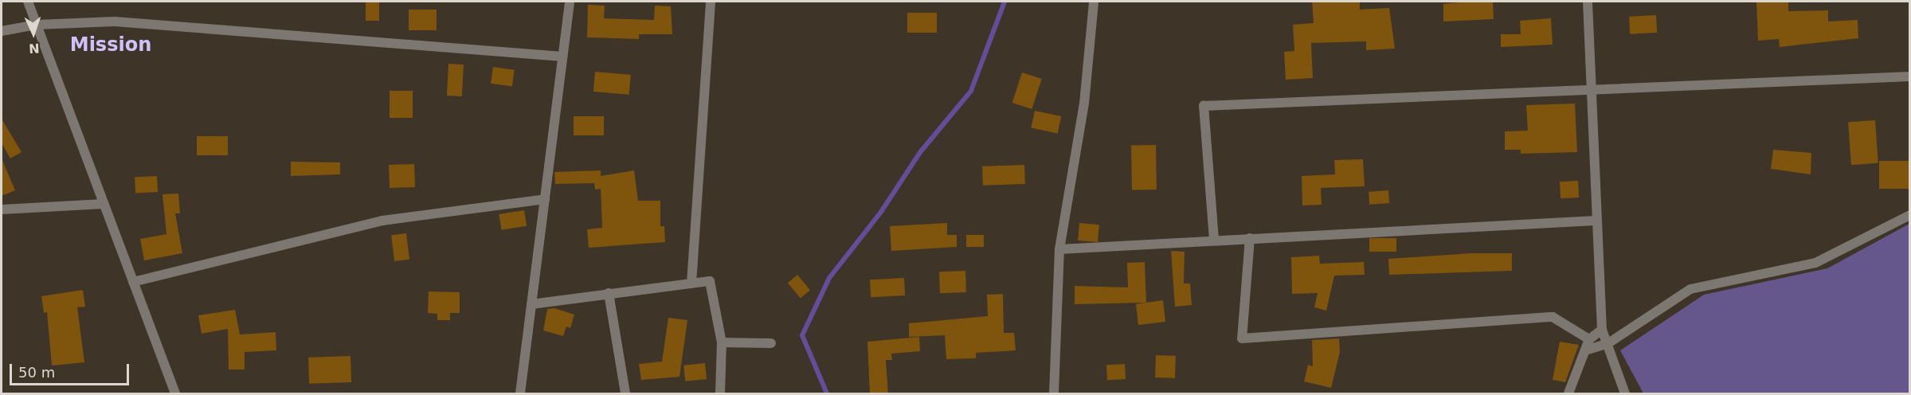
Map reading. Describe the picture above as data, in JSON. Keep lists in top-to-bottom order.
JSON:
{
  "districts": ["Mission"],
  "scale_bar": "50 m",
  "north": "bottom"
}
